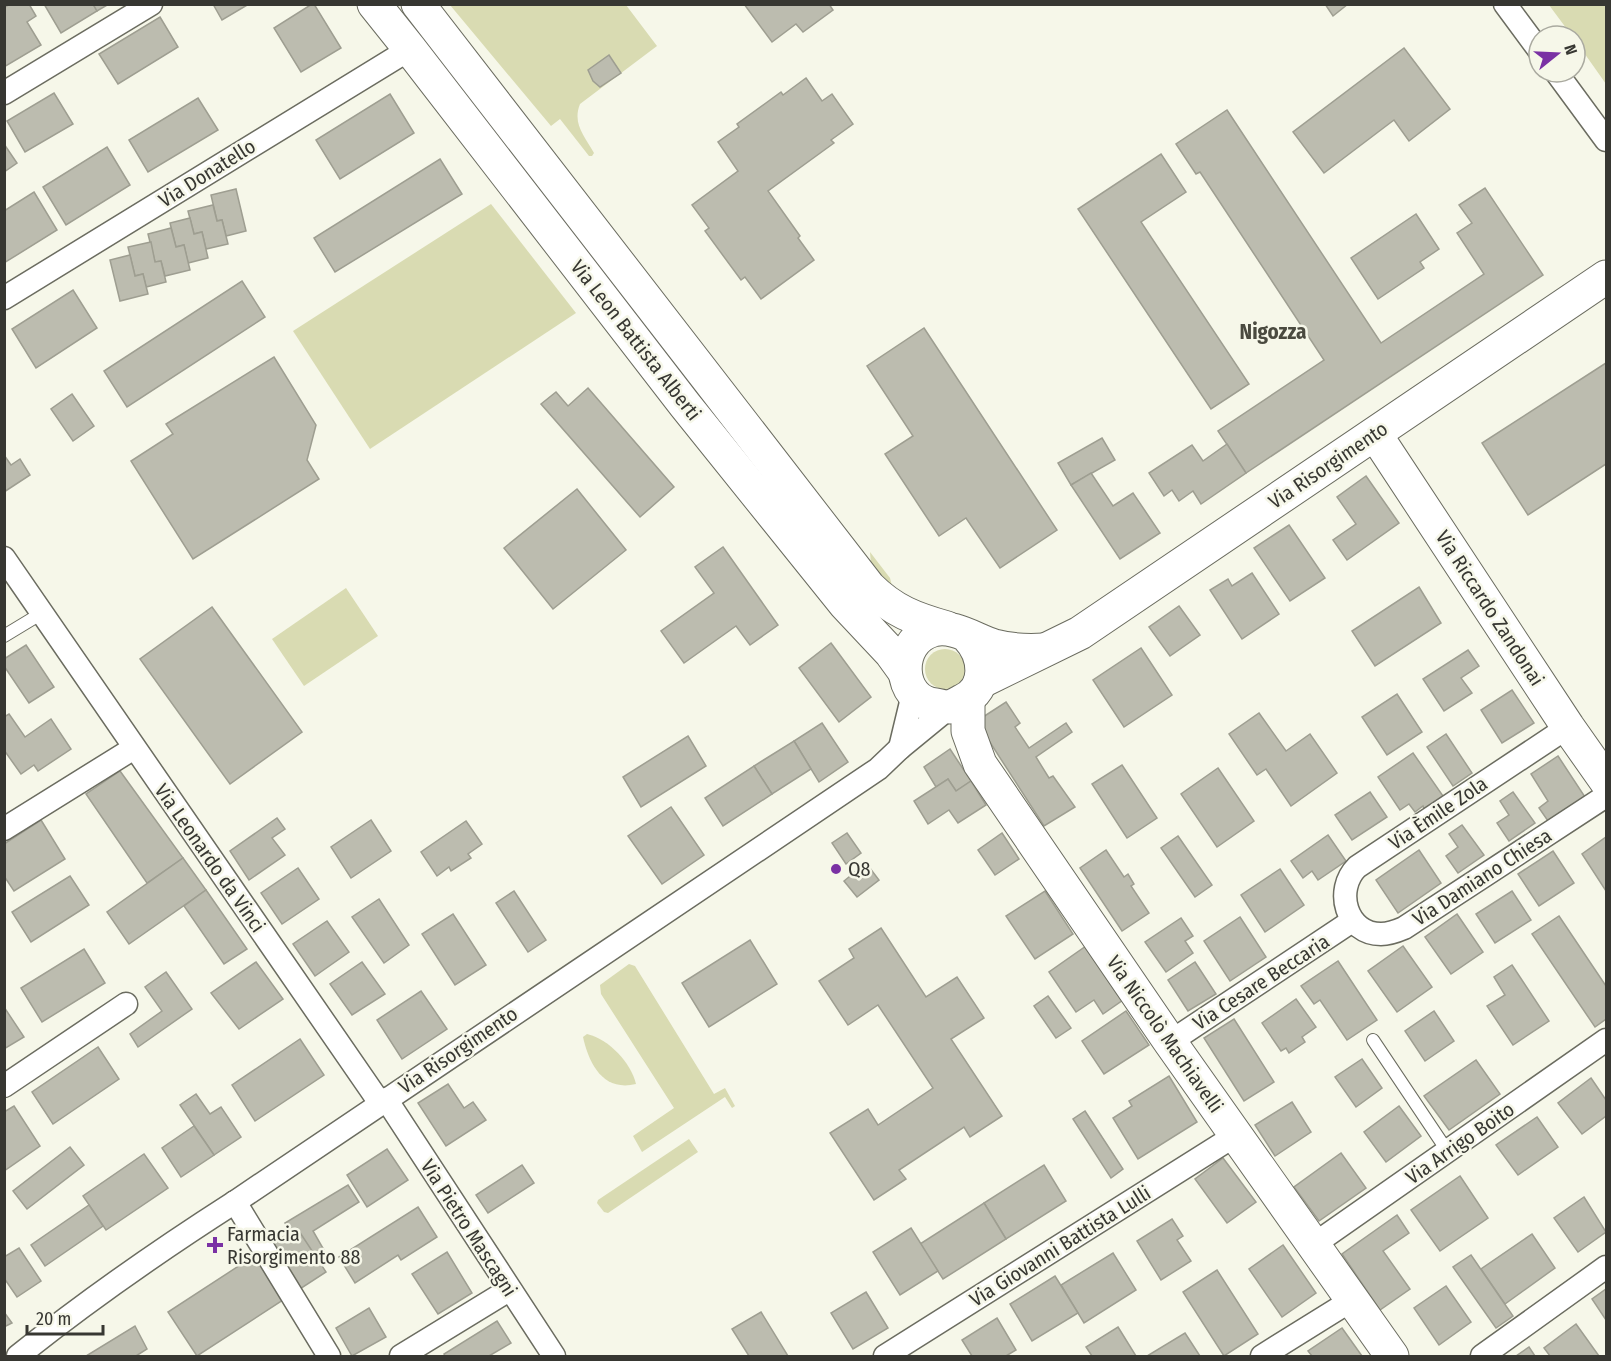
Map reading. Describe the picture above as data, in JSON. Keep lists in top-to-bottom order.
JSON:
{
  "streets": {
    "street": [
      "Via Donatello",
      "Via Leon Battista Alberti",
      "Via Risorgimento",
      "Via Riccardo Zandonai",
      "Via Èmile Zola",
      "Via Leonardo da Vinci",
      "Via Damiano Chiesa",
      "Via Cesare Beccaria",
      "Via Niccolò Machiavelli",
      "Via Arrigo Boito",
      "Via Pietro Mascagni",
      "Via Giovanni Battista Lulli"
    ]
  },
  "crossings": [
    ["Via Donatello", "Via Leon Battista Alberti"],
    ["Via Leon Battista Alberti", "Via Risorgimento"],
    ["Via Leon Battista Alberti", "Via Niccolò Machiavelli"],
    ["Via Risorgimento", "Via Riccardo Zandonai"],
    ["Via Risorgimento", "Via Leonardo da Vinci"],
    ["Via Risorgimento", "Via Niccolò Machiavelli"],
    ["Via Risorgimento", "Via Pietro Mascagni"],
    ["Via Riccardo Zandonai", "Via Èmile Zola"],
    ["Via Èmile Zola", "Via Damiano Chiesa"],
    ["Via Èmile Zola", "Via Cesare Beccaria"],
    ["Via Leonardo da Vinci", "Via Pietro Mascagni"],
    ["Via Damiano Chiesa", "Via Cesare Beccaria"],
    ["Via Cesare Beccaria", "Via Niccolò Machiavelli"],
    ["Via Niccolò Machiavelli", "Via Arrigo Boito"],
    ["Via Niccolò Machiavelli", "Via Giovanni Battista Lulli"]
  ],
  "districts": ["Nigozza"],
  "places": {
    "other": ["Q8"],
    "health": ["Farmacia Risorgimento 88"]
  },
  "scale_bar": "20 m",
  "north": "right"
}
